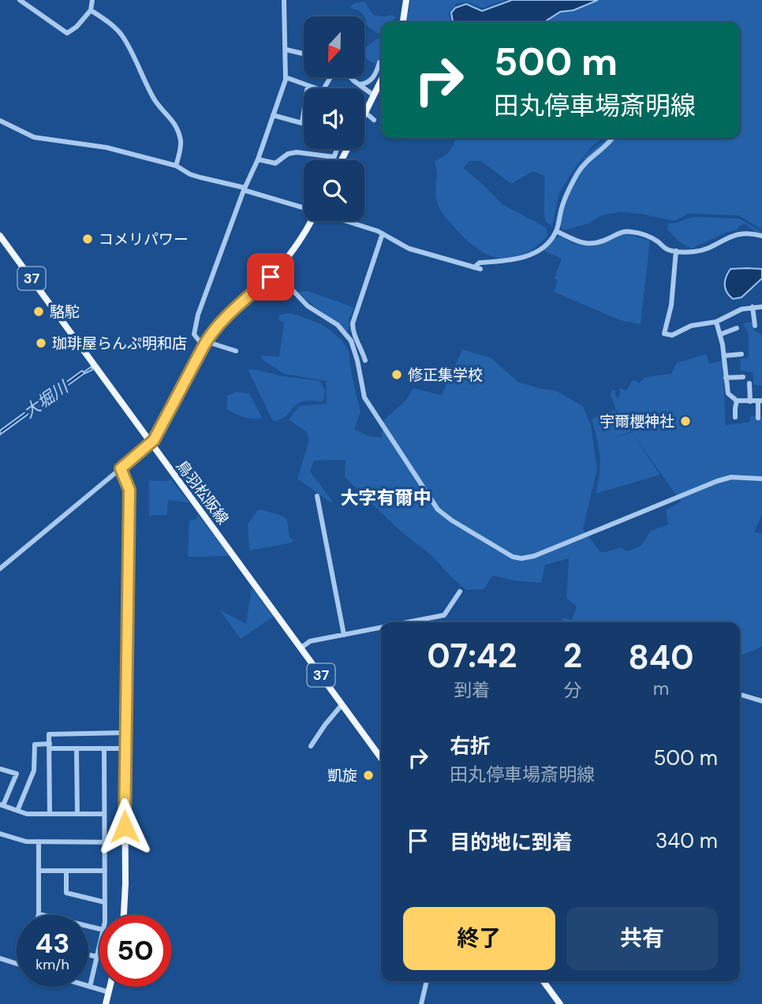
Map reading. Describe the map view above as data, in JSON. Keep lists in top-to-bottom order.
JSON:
{
  "streets": {
    "main road": ["37", "鳥羽松阪線"]
  },
  "districts": ["大字有爾中"],
  "water": ["大堀川"],
  "places": [
    "コメリパワー",
    "駱駝",
    "珈琲屋らんぷ明和店",
    "修正集学校",
    "宇爾櫻神社",
    "凱旋"
  ],
  "north": "bottom",
  "page": {
    "turn": ["500 m", "田丸停車場斎明線"],
    "eta": [
      "07:42",
      "到着",
      "2",
      "分",
      "840",
      "m"
    ],
    "list": [
      {
        "name": "右折",
        "note": "田丸停車場斎明線",
        "value": "500 m"
      },
      {
        "name": "目的地に到着",
        "value": "340 m"
      }
    ],
    "buttons": ["終了", "共有"],
    "speed": "43 km/h",
    "limit": "50"
  }
}
